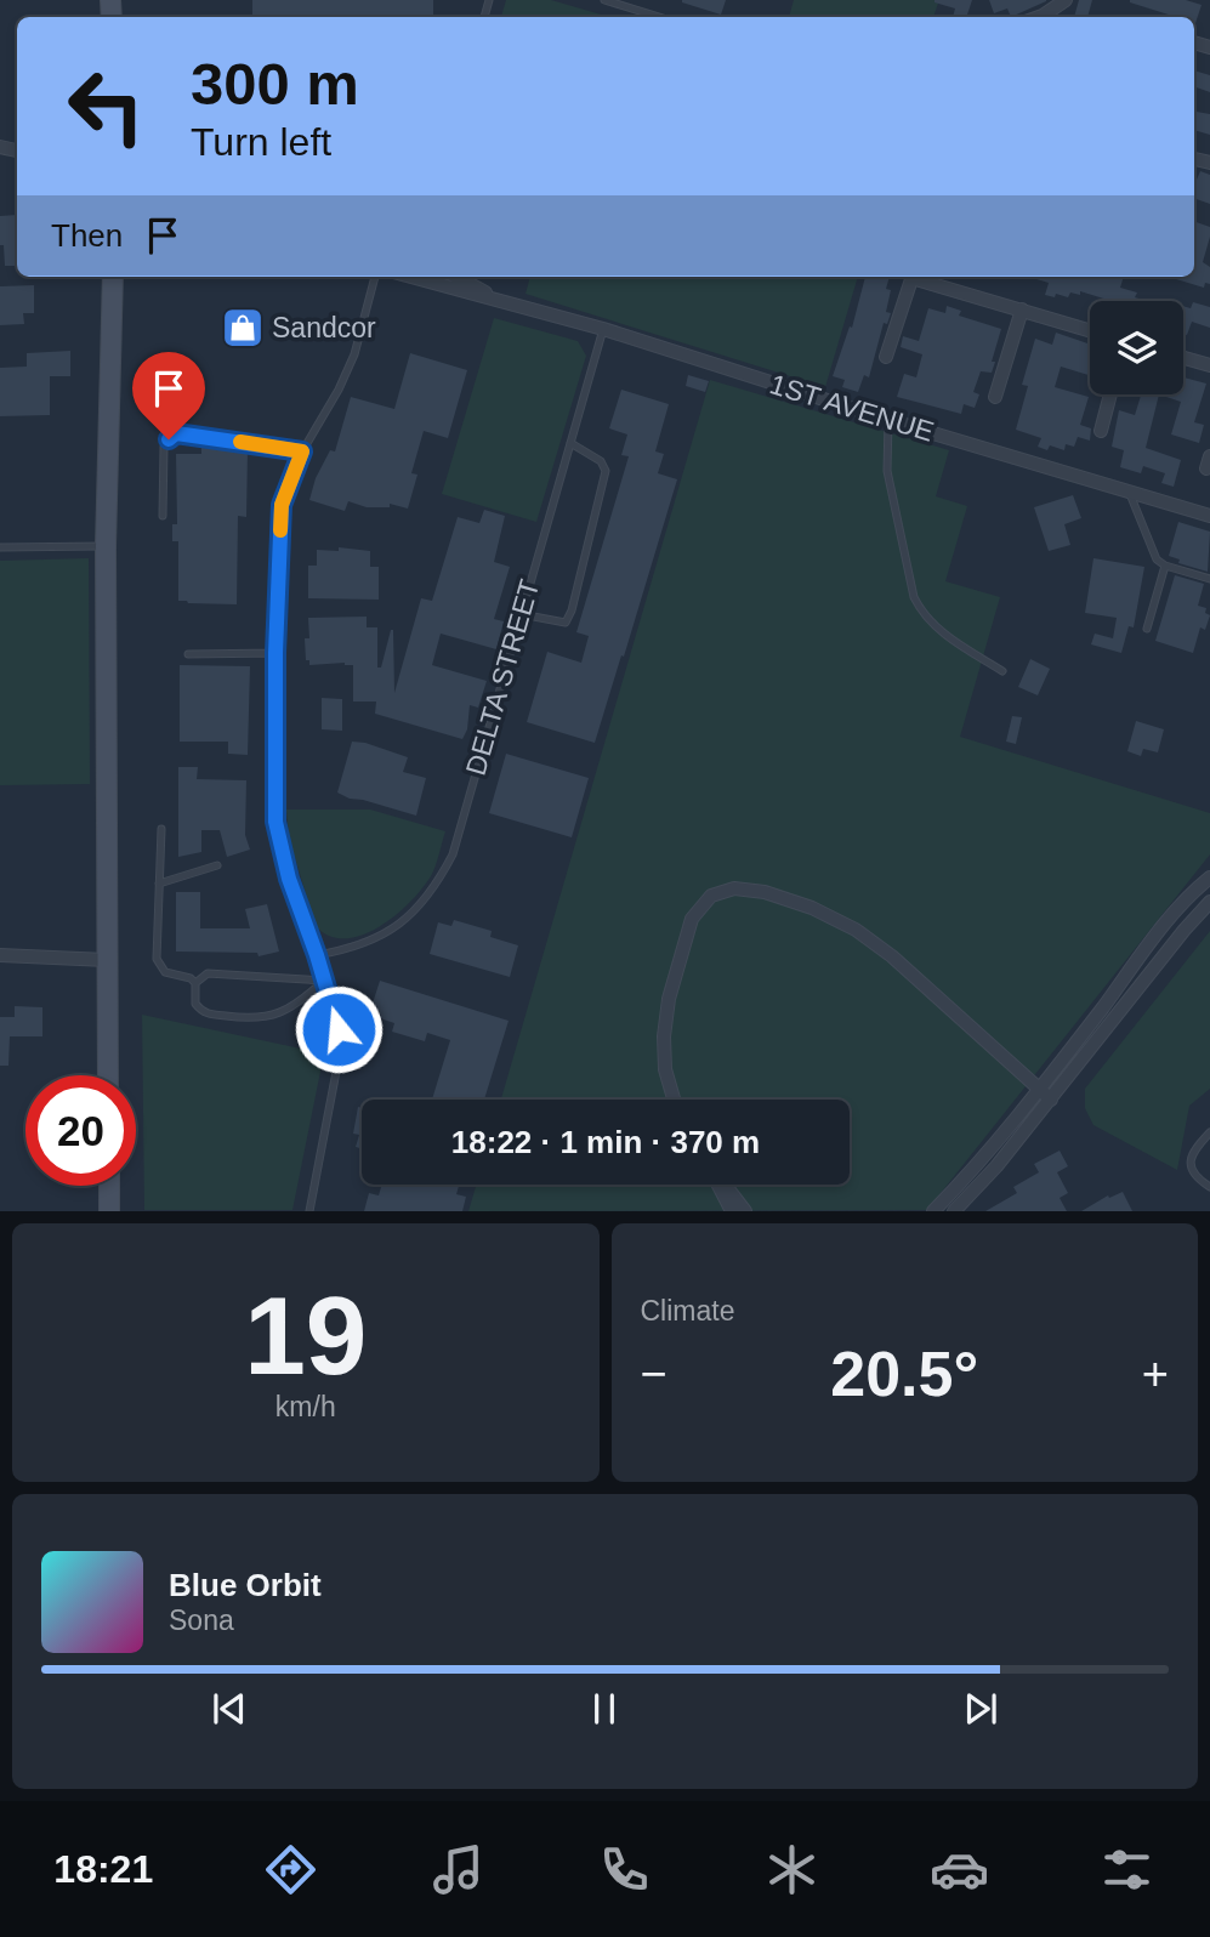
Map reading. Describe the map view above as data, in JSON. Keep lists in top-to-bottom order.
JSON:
{
  "streets": {
    "street": ["1ST AVENUE"],
    "lane": ["DELTA STREET"]
  },
  "crossings": [
    ["1ST AVENUE", "DELTA STREET"]
  ],
  "places": {
    "shop": ["Sandcor"]
  },
  "page": {
    "turn": ["300 m", "Turn left"],
    "then": "Then",
    "limit": "20",
    "trip": "18:22 · 1 min · 370 m",
    "tile": [
      ["19", "km/h"],
      "Climate"
    ],
    "heat": ["−", "20.5°", "+"],
    "song": ["Blue Orbit", "Sona"],
    "tabs": "18:21"
  }
}
